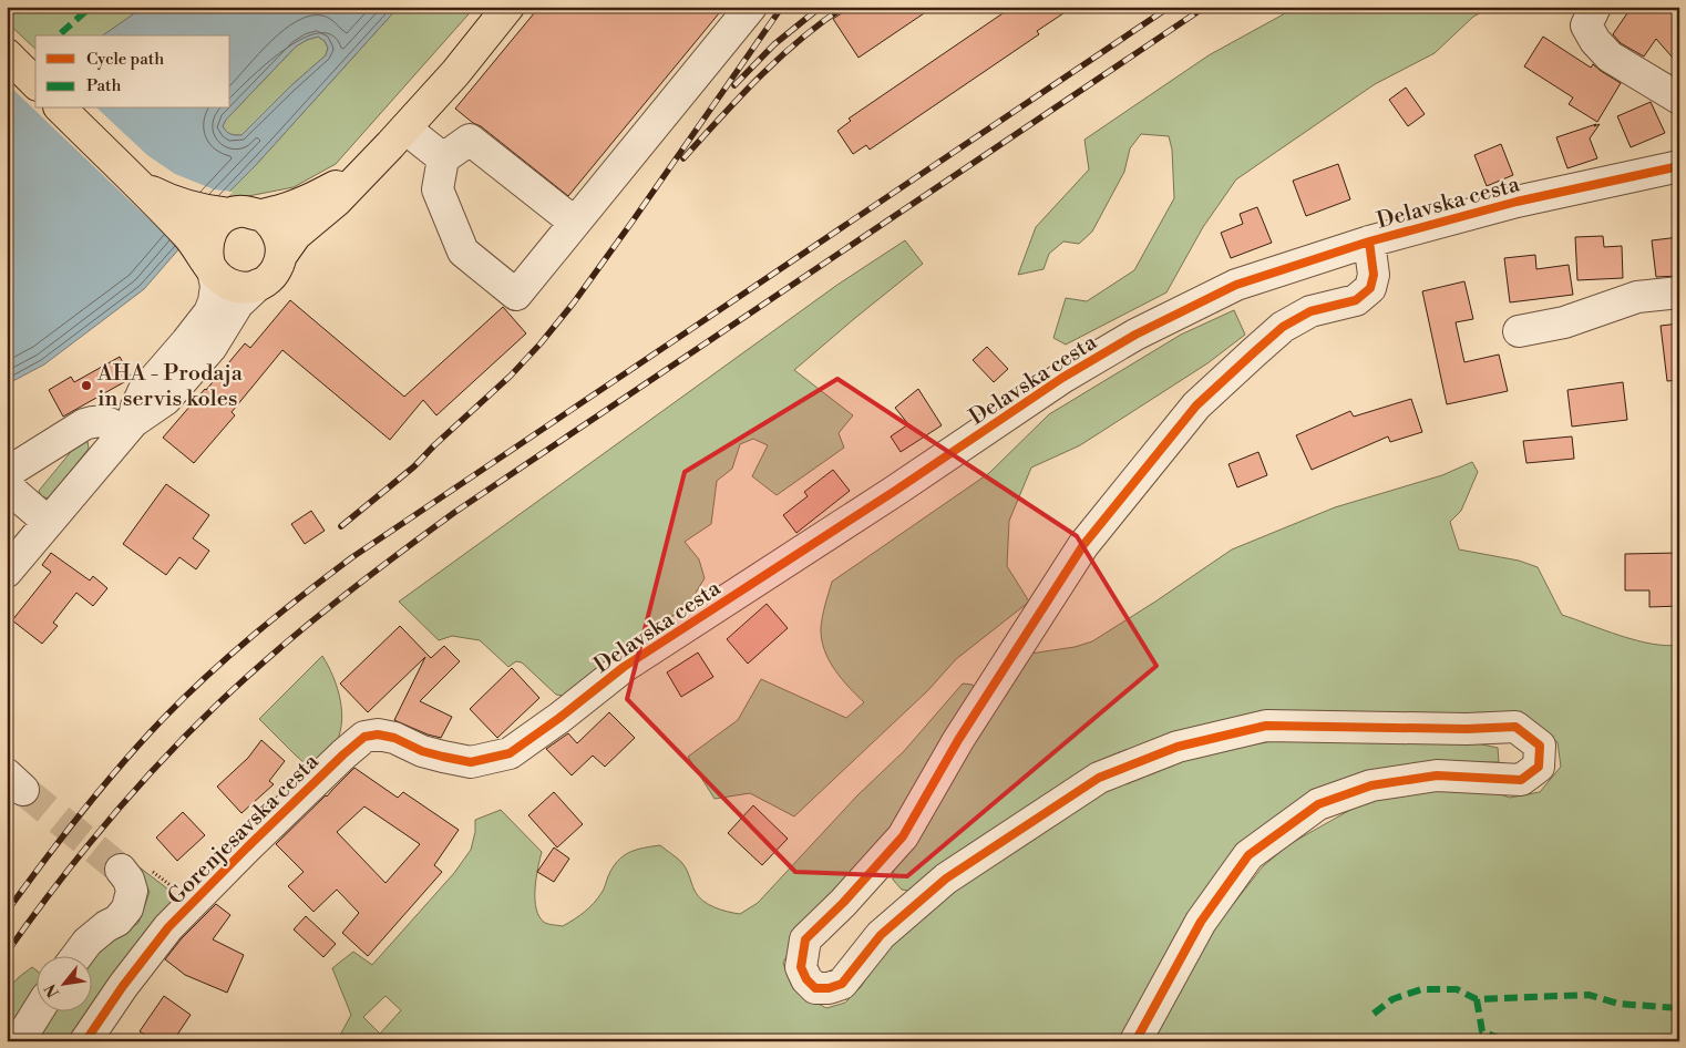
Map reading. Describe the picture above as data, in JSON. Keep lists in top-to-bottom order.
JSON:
{
  "streets": {
    "street": ["Delavska cesta", "Gorenjesavska cesta"]
  },
  "crossings": [
    ["Delavska cesta", "Gorenjesavska cesta"]
  ],
  "places": ["AHA - Prodaja in servis koles"],
  "legend": ["Cycle path", "Path"],
  "north": "bottom left"
}
